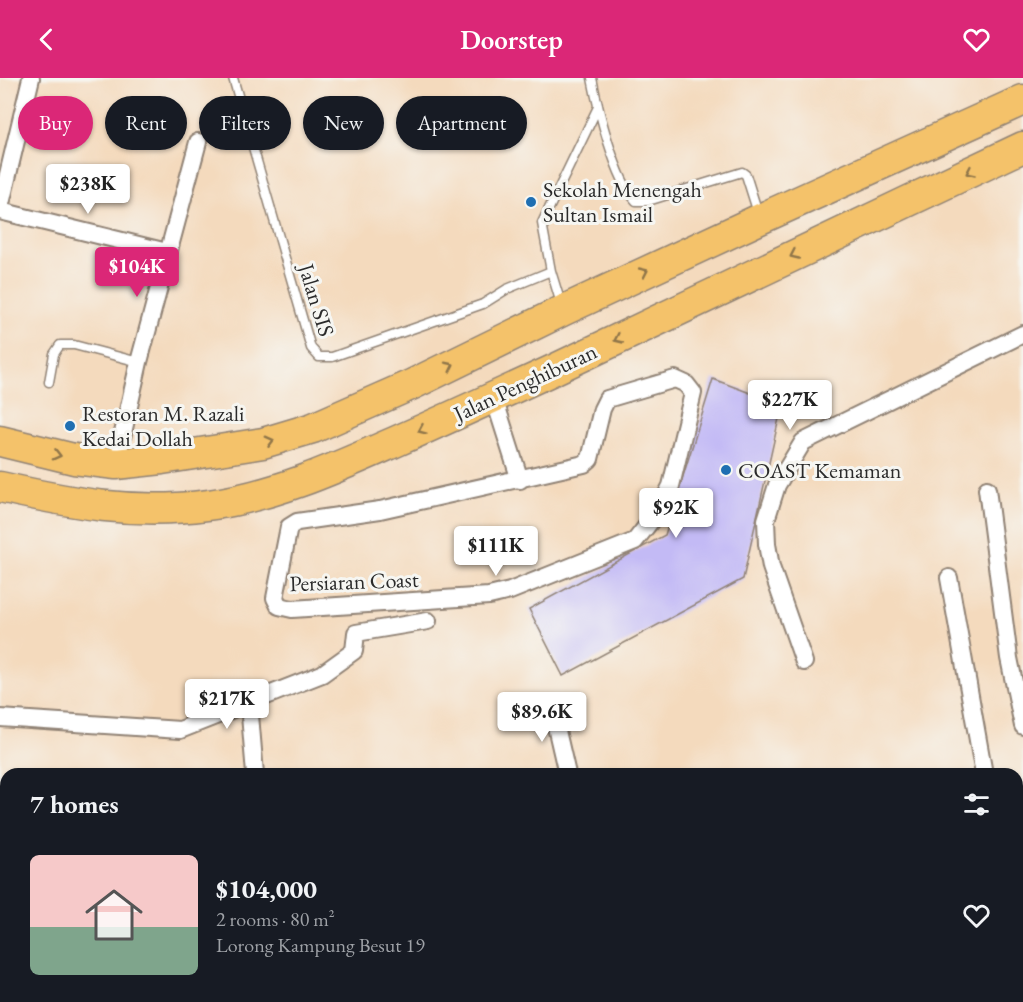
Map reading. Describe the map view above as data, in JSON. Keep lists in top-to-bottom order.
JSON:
{
  "streets": {
    "highway": ["Jalan Penghiburan"],
    "street": ["Persiaran Coast"],
    "lane": ["Jalan SIS"]
  },
  "places": ["Sekolah Menengah Sultan Ismail", "Restoran M. Razali Kedai Dollah", "COAST Kemaman"],
  "page": {
    "header": "Doorstep",
    "chip": [
      "Buy",
      "Rent",
      "Filters",
      "New",
      "Apartment"
    ],
    "price": [
      "$238K",
      "$104K",
      "$227K",
      "$92K",
      "$111K",
      "$217K",
      "$89.6K"
    ],
    "heading": "7 homes",
    "list": [
      {
        "name": "$104,000",
        "note": "2 rooms · 80 m² · Lorong Kampung Besut 19"
      }
    ]
  }
}
